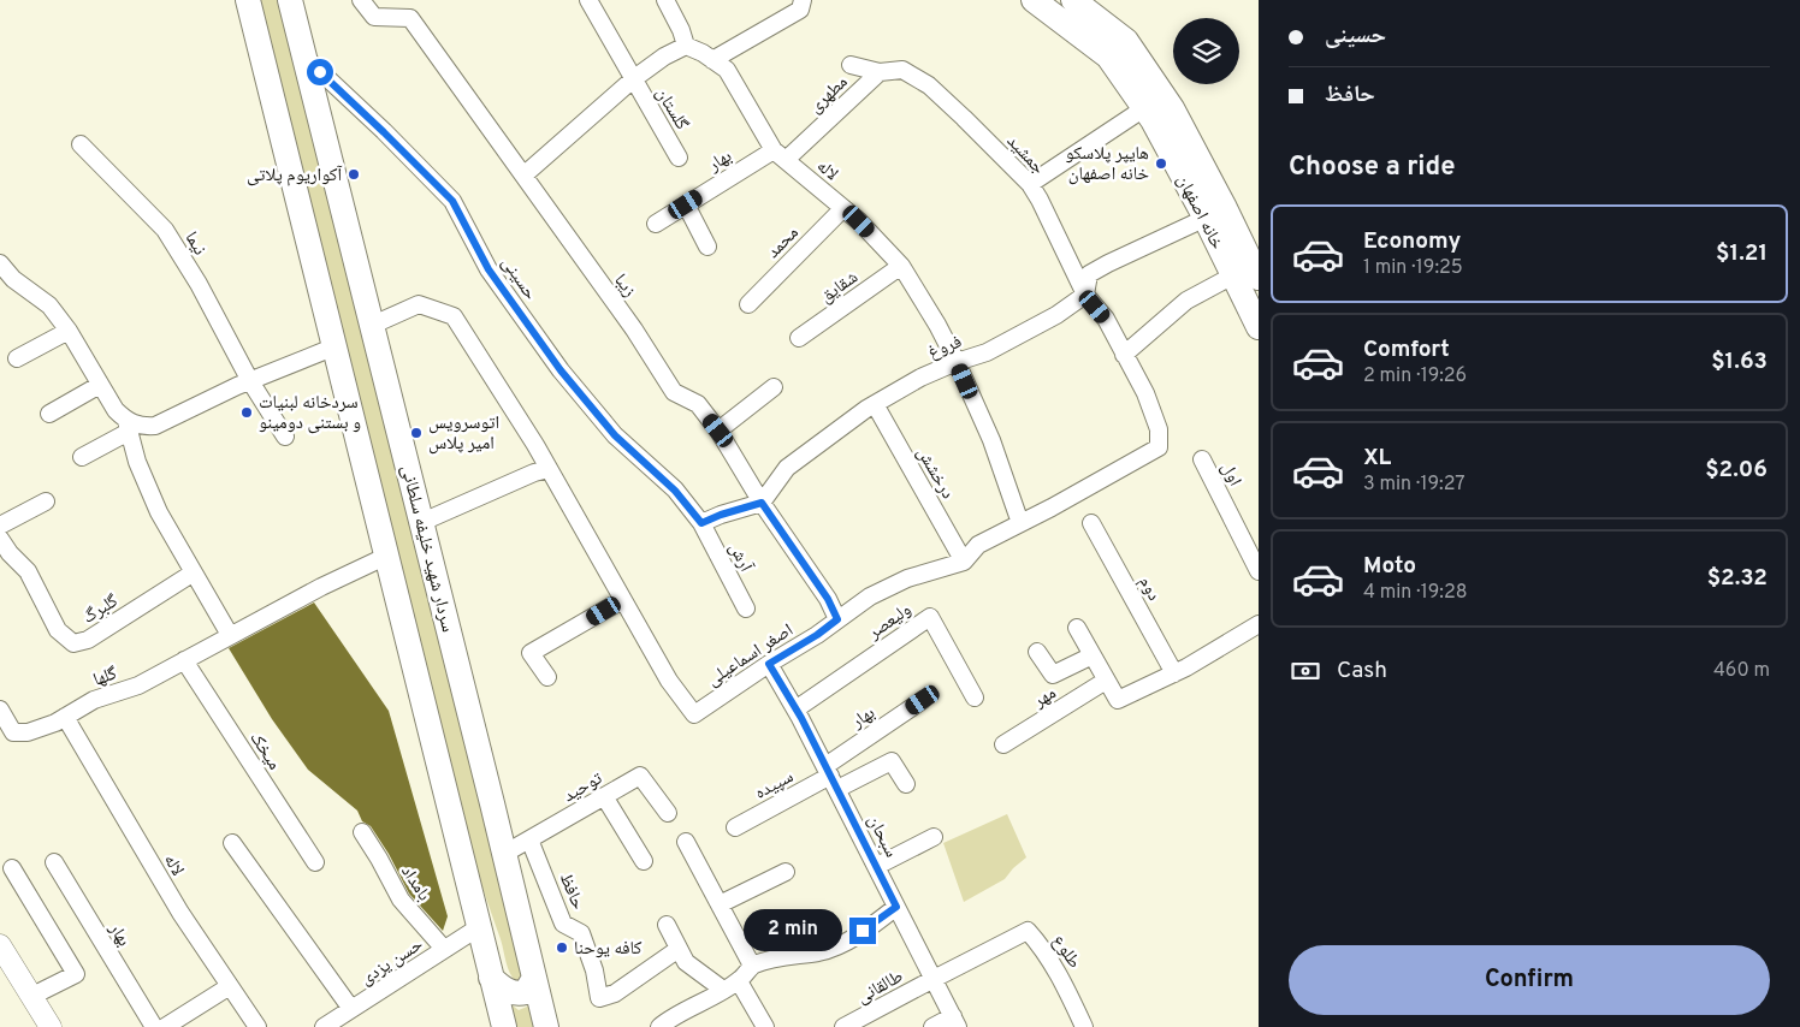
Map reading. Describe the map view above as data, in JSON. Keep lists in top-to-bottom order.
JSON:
{
  "streets": {
    "main road": ["خانه اصفهان", "سردار شهید خلیفه سلطانی"],
    "street": [
      "مطهری",
      "گلستان",
      "جمشید",
      "بهار",
      "لاله",
      "محمد",
      "نیما",
      "حسینی",
      "زیبا",
      "شقایق",
      "فروغ",
      "درخشش",
      "اول",
      "آرش",
      "دوم",
      "گلبرگ",
      "ولیعصر",
      "اصغر اسماعیلی",
      "گلها",
      "مهر",
      "میخک",
      "سپیده",
      "توحید",
      "سبحان",
      "بامداد",
      "حافظ",
      "طلوع",
      "حسن یزدی",
      "طالقانی"
    ]
  },
  "crossings": [
    ["مطهری", "جمشید"],
    ["مطهری", "بهار"],
    ["مطهری", "لاله"],
    ["جمشید", "فروغ"],
    ["جمشید", "اصغر اسماعیلی"],
    ["بهار", "لاله"],
    ["بهار", "سپیده"],
    ["بهار", "سبحان"],
    ["لاله", "محمد"],
    ["لاله", "شقایق"],
    ["لاله", "فروغ"],
    ["لاله", "اصغر اسماعیلی"],
    ["لاله", "گلها"],
    ["خانه اصفهان", "فروغ"],
    ["حسینی", "سردار شهید خلیفه سلطانی"],
    ["حسینی", "آرش"],
    ["زیبا", "فروغ"],
    ["زیبا", "اصغر اسماعیلی"],
    ["فروغ", "درخشش"],
    ["فروغ", "اصغر اسماعیلی"],
    ["درخشش", "اصغر اسماعیلی"],
    ["سردار شهید خلیفه سلطانی", "اصغر اسماعیلی"],
    ["سردار شهید خلیفه سلطانی", "توحید"],
    ["ولیعصر", "سبحان"],
    ["اصغر اسماعیلی", "سبحان"],
    ["گلها", "میخک"],
    ["سپیده", "سبحان"],
    ["توحید", "حافظ"],
    ["سبحان", "طلوع"],
    ["سبحان", "طالقانی"],
    ["بامداد", "حسن یزدی"],
    ["طلوع", "طالقانی"]
  ],
  "places": [
    "هایپر پلاسکو خانه اصفهان",
    "آکواریوم پلاتی",
    "سردخانه لبنیات و بستنی دومینو",
    "اتوسرويس امير پلاس",
    "کافه یوحنا"
  ],
  "page": {
    "banner": ["حسینی", "حافظ"],
    "heading": "Choose a ride",
    "list": [
      {
        "name": "Economy",
        "note": "1 min · 19:25",
        "value": "$1.21"
      },
      {
        "name": "Comfort",
        "note": "2 min · 19:26",
        "value": "$1.63"
      },
      {
        "name": "XL",
        "note": "3 min · 19:27",
        "value": "$2.06"
      },
      {
        "name": "Moto",
        "note": "4 min · 19:28",
        "value": "$2.32"
      }
    ],
    "pay": ["Cash", "460 m"],
    "bubble": "2 min",
    "buttons": "Confirm"
  }
}
